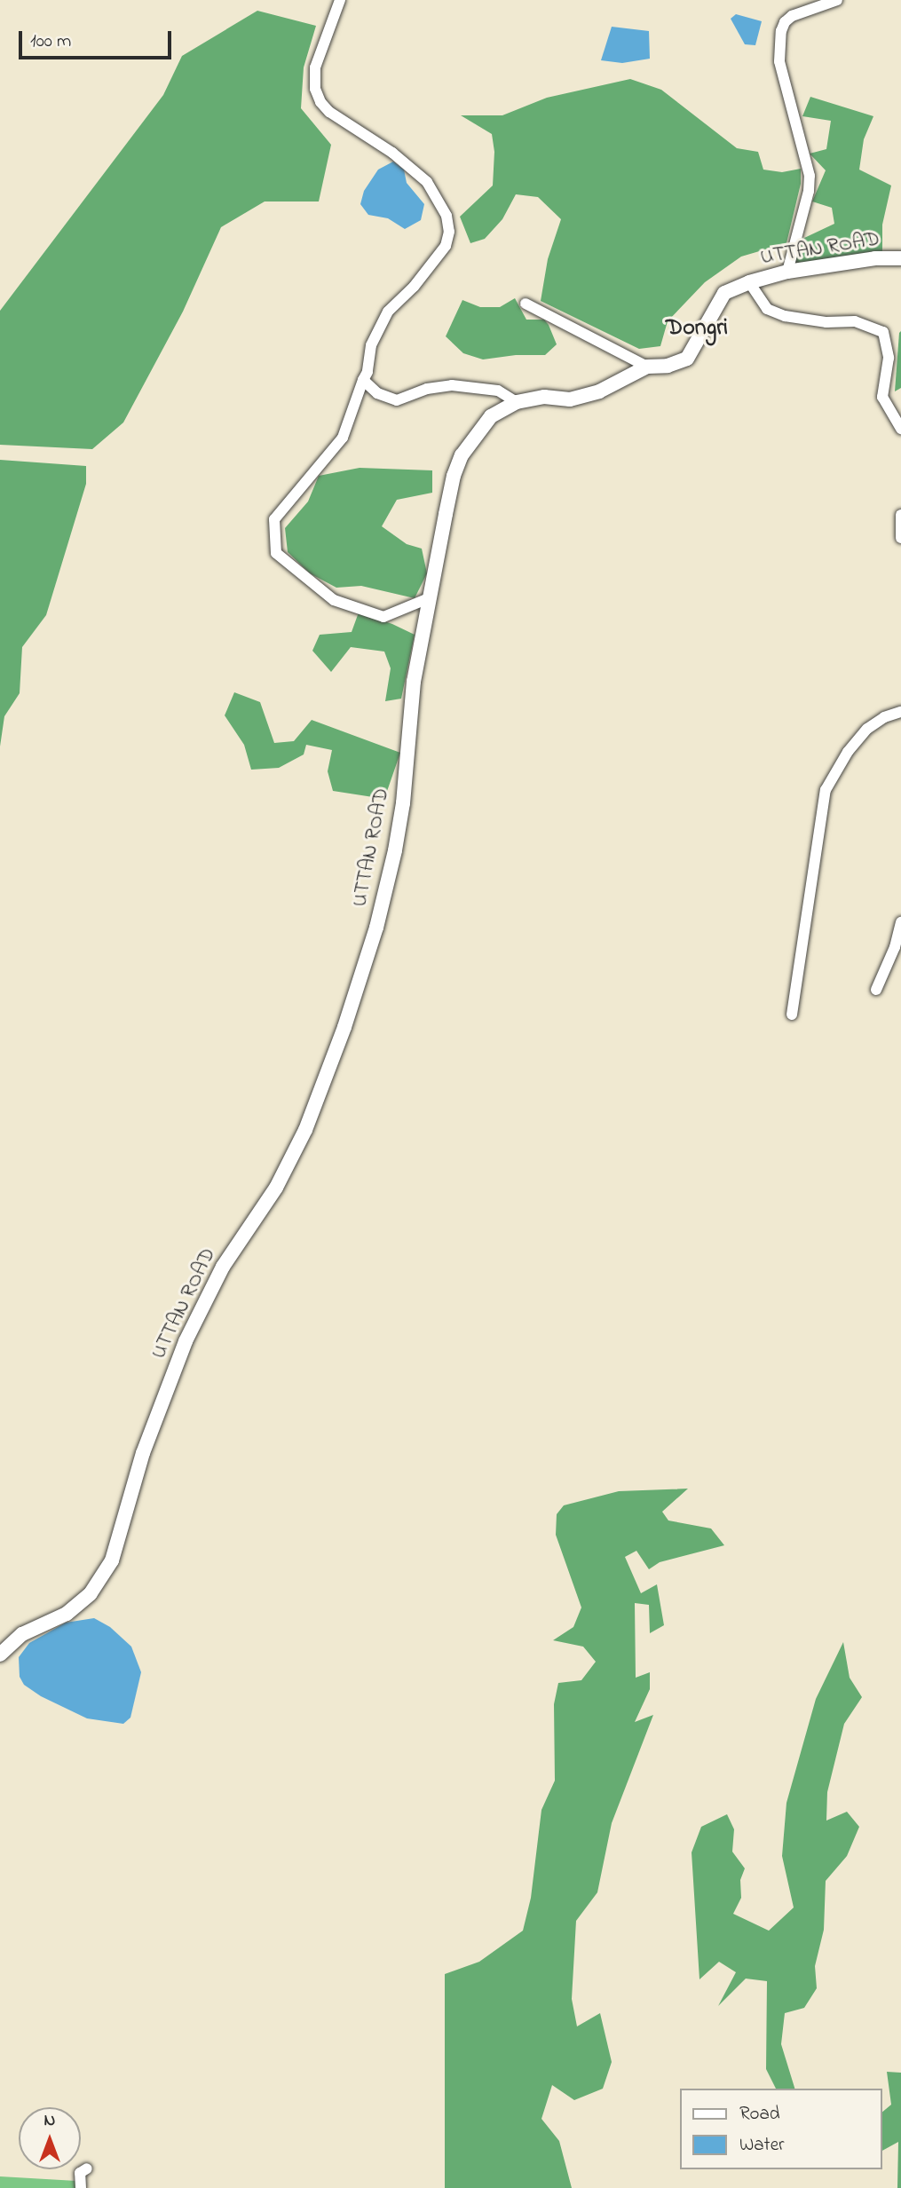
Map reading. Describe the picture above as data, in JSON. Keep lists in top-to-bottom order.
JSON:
{
  "streets": {
    "main road": ["UTTAN ROAD"]
  },
  "districts": ["Dongri"],
  "legend": ["Road", "Water"],
  "scale_bar": "100 m",
  "north": "top"
}
